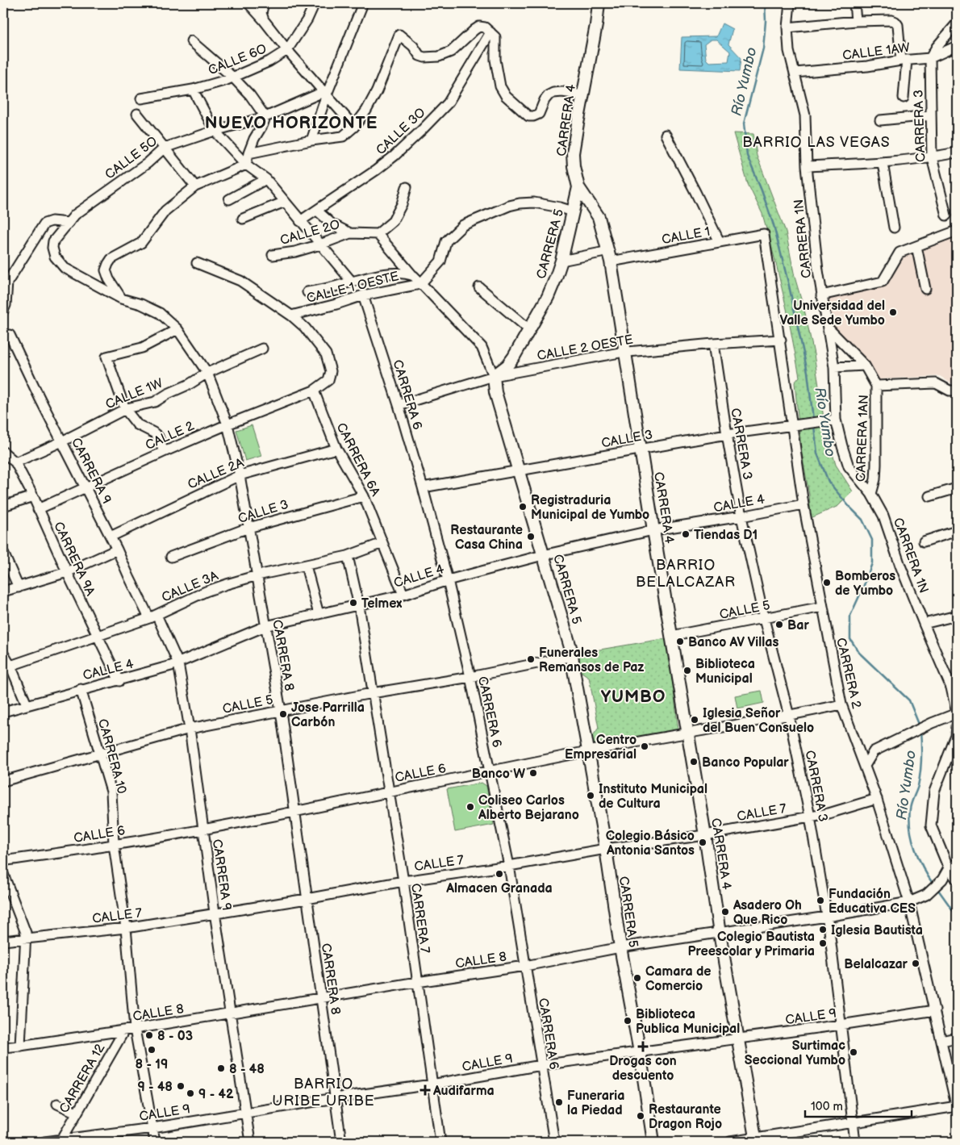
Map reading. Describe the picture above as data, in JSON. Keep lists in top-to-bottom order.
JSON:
{
  "streets": {
    "main road": ["CARRERA 4", "CARRERA 5"],
    "street": [
      "CALLE 1AW",
      "CALLE 6O",
      "CARRERA 3",
      "CALLE 3O",
      "CALLE 5O",
      "CALLE 2O",
      "CALLE 1",
      "CARRERA 1N",
      "CALLE 1 OESTE",
      "CALLE 2 OESTE",
      "CALLE 1W",
      "CARRERA 6",
      "CALLE 2",
      "CALLE 3",
      "CARRERA 1AN",
      "CARRERA 6A",
      "CARRERA 9",
      "CALLE 2A",
      "CALLE 4",
      "CARRERA 9A",
      "CALLE 3A",
      "CALLE 5",
      "CARRERA 8",
      "CARRERA 2",
      "CARRERA 10",
      "CALLE 6",
      "CALLE 7",
      "CARRERA 7",
      "CALLE 8",
      "CALLE 9",
      "CARRERA 12"
    ]
  },
  "crossings": [
    ["CALLE 1AW", "CARRERA 3"],
    ["CALLE 1AW", "CARRERA 1N"],
    ["CARRERA 4", "CALLE 1"],
    ["CARRERA 4", "CARRERA 5"],
    ["CARRERA 4", "CALLE 2 OESTE"],
    ["CARRERA 4", "CALLE 3"],
    ["CARRERA 4", "CALLE 4"],
    ["CARRERA 4", "CALLE 5"],
    ["CARRERA 4", "CALLE 6"],
    ["CARRERA 4", "CALLE 7"],
    ["CARRERA 4", "CALLE 8"],
    ["CARRERA 4", "CALLE 9"],
    ["CARRERA 3", "CALLE 2 OESTE"],
    ["CARRERA 3", "CALLE 3"],
    ["CARRERA 3", "CALLE 4"],
    ["CARRERA 3", "CALLE 5"],
    ["CARRERA 3", "CALLE 6"],
    ["CARRERA 3", "CALLE 7"],
    ["CARRERA 3", "CALLE 8"],
    ["CARRERA 3", "CALLE 9"],
    ["CALLE 5O", "CARRERA 8"],
    ["CALLE 1", "CARRERA 5"],
    ["CALLE 1", "CARRERA 2"],
    ["CARRERA 1N", "CALLE 3"],
    ["CARRERA 1N", "CARRERA 1AN"],
    ["CARRERA 5", "CALLE 1 OESTE"],
    ["CARRERA 5", "CALLE 2 OESTE"],
    ["CARRERA 5", "CALLE 3"],
    ["CARRERA 5", "CALLE 4"],
    ["CARRERA 5", "CALLE 5"],
    ["CARRERA 5", "CALLE 6"],
    ["CARRERA 5", "CALLE 7"],
    ["CARRERA 5", "CALLE 8"],
    ["CARRERA 5", "CALLE 9"],
    ["CALLE 1 OESTE", "CALLE 2 OESTE"],
    ["CALLE 1 OESTE", "CARRERA 6"],
    ["CALLE 2 OESTE", "CARRERA 6"],
    ["CALLE 2 OESTE", "CARRERA 2"],
    ["CALLE 1W", "CARRERA 9"],
    ["CALLE 1W", "CARRERA 9A"],
    ["CALLE 1W", "CARRERA 8"],
    ["CARRERA 6", "CALLE 3"],
    ["CARRERA 6", "CALLE 4"],
    ["CARRERA 6", "CALLE 5"],
    ["CARRERA 6", "CALLE 6"],
    ["CARRERA 6", "CALLE 7"],
    ["CARRERA 6", "CALLE 8"],
    ["CARRERA 6", "CALLE 9"],
    ["CALLE 2", "CARRERA 6A"],
    ["CALLE 2", "CARRERA 9"],
    ["CALLE 2", "CARRERA 9A"],
    ["CALLE 2", "CARRERA 8"],
    ["CALLE 3", "CARRERA 6A"],
    ["CALLE 3", "CARRERA 8"],
    ["CALLE 3", "CARRERA 2"],
    ["CARRERA 6A", "CALLE 2A"],
    ["CARRERA 6A", "CALLE 4"],
    ["CARRERA 6A", "CALLE 3A"],
    ["CARRERA 9", "CALLE 2A"],
    ["CARRERA 9", "CALLE 4"],
    ["CARRERA 9", "CALLE 3A"],
    ["CARRERA 9", "CALLE 5"],
    ["CARRERA 9", "CALLE 6"],
    ["CARRERA 9", "CALLE 7"],
    ["CARRERA 9", "CALLE 8"],
    ["CARRERA 9", "CALLE 9"],
    ["CALLE 2A", "CARRERA 8"],
    ["CALLE 4", "CARRERA 9A"],
    ["CALLE 4", "CARRERA 8"],
    ["CALLE 4", "CARRERA 2"],
    ["CALLE 4", "CARRERA 10"],
    ["CALLE 4", "CARRERA 7"],
    ["CARRERA 9A", "CALLE 3A"],
    ["CALLE 3A", "CARRERA 8"],
    ["CALLE 3A", "CARRERA 7"],
    ["CALLE 5", "CARRERA 8"],
    ["CALLE 5", "CARRERA 2"],
    ["CALLE 5", "CARRERA 10"],
    ["CALLE 5", "CARRERA 7"],
    ["CARRERA 8", "CALLE 6"],
    ["CARRERA 8", "CALLE 7"],
    ["CARRERA 8", "CALLE 8"],
    ["CARRERA 8", "CALLE 9"],
    ["CARRERA 2", "CALLE 6"],
    ["CARRERA 2", "CALLE 7"],
    ["CARRERA 2", "CALLE 8"],
    ["CARRERA 2", "CALLE 9"],
    ["CARRERA 10", "CALLE 6"],
    ["CARRERA 10", "CALLE 7"],
    ["CARRERA 10", "CALLE 8"],
    ["CARRERA 10", "CALLE 9"],
    ["CALLE 6", "CARRERA 7"],
    ["CALLE 7", "CARRERA 7"],
    ["CARRERA 7", "CALLE 8"],
    ["CARRERA 7", "CALLE 9"],
    ["CALLE 8", "CARRERA 12"],
    ["CALLE 9", "CARRERA 12"]
  ],
  "districts": [
    "NUEVO HORIZONTE",
    "BARRIO LAS VEGAS",
    "BARRIO BELALCAZAR",
    "YUMBO",
    "BARRIO URIBE URIBE"
  ],
  "water": ["Río Yumbo"],
  "places": {
    "other": [
      "Universidad del Valle Sede Yumbo",
      "Registraduria Municipal de Yumbo",
      "Tiendas D1",
      "Restaurante Casa China",
      "Bomberos de Yumbo",
      "Telmex",
      "Bar",
      "Banco AV Villas",
      "Funerales Remansos de Paz",
      "Biblioteca Municipal",
      "Jose Parrilla Carbón",
      "Iglesia Señor del Buen Consuelo",
      "Centro Empresarial",
      "Banco Popular",
      "Banco W",
      "Instituto Municipal de Cultura",
      "Coliseo Carlos Alberto Bejarano",
      "Colegio Básico Antonia Santos",
      "Almacen Granada",
      "Fundación Educativa CES",
      "Asadero Oh Que Rico",
      "Iglesia Bautista",
      "Colegio Bautista Preescolar y Primaria",
      "Belalcazar",
      "Camara de Comercio",
      "Biblioteca Publica Municipal",
      "8 - 03",
      "8 - 19",
      "Surtimac Seccional Yumbo",
      "8 - 48",
      "9 - 48",
      "9 - 42",
      "Funeraria la Piedad",
      "Restaurante Dragon Rojo"
    ],
    "health": ["Drogas con descuento", "Audifarma"]
  },
  "scale_bar": "100 m"
}
